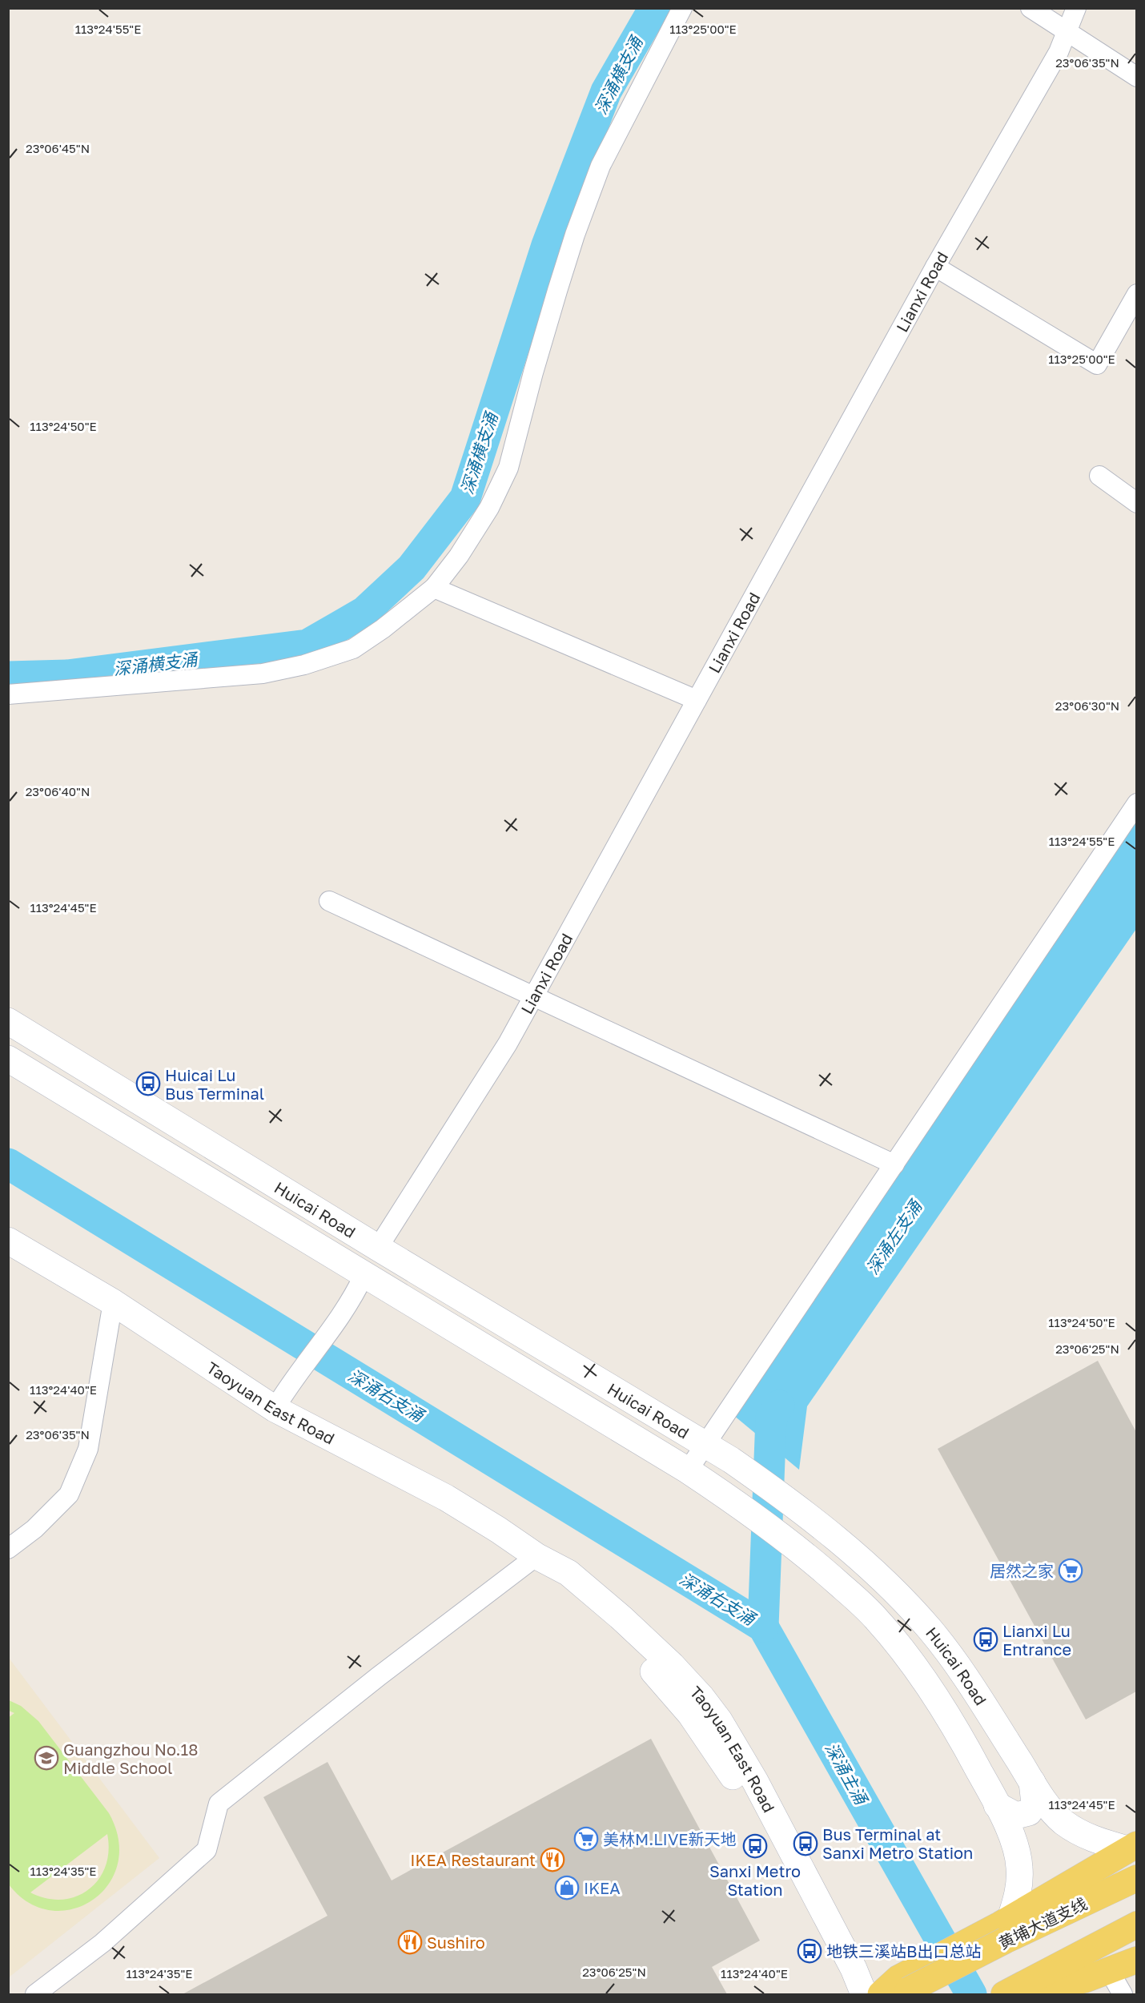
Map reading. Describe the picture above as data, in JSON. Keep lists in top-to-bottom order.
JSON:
{
  "streets": {
    "main road": ["黄埔大道支线"],
    "street": ["Lianxi Road", "Huicai Road", "Taoyuan East Road"]
  },
  "crossings": [
    ["Lianxi Road", "Huicai Road"],
    ["Huicai Road", "黄埔大道支线"]
  ],
  "water": [
    "深涌横支涌",
    "深涌左支涌",
    "深涌右支涌",
    "深涌主涌"
  ],
  "places": {
    "bus stop": [
      "Huicai Lu Bus Terminal",
      "Lianxi Lu Entrance",
      "Bus Terminal at Sanxi Metro Station",
      "Sanxi Metro Station",
      "地铁三溪站B出口总站"
    ],
    "supermarket": ["居然之家", "美林M.LIVE新天地"],
    "school or university": ["Guangzhou No.18 Middle School"],
    "restaurant": ["IKEA Restaurant", "Sushiro"],
    "shop": ["IKEA"]
  },
  "coordinates": [
    "113°24'55\"E",
    "113°25'00\"E",
    "23°06'35\"N",
    "23°06'45\"N",
    "113°24'50\"E",
    "23°06'30\"N",
    "23°06'40\"N",
    "113°24'45\"E",
    "23°06'25\"N",
    "113°24'40\"E",
    "113°24'35\"E"
  ]
}
